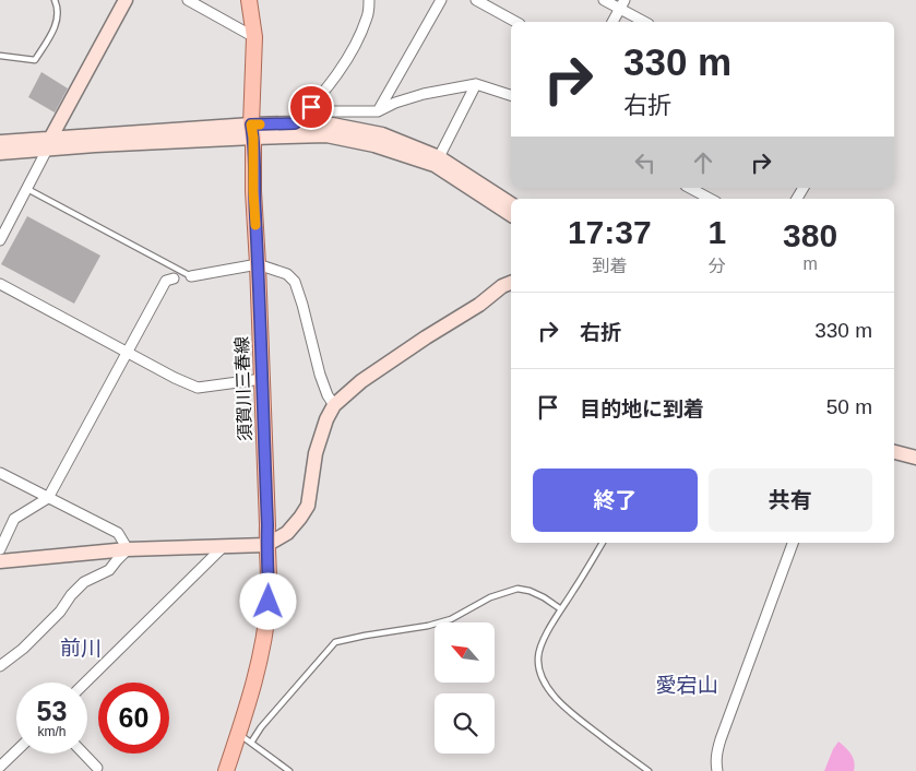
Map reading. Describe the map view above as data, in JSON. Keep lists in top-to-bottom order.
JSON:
{
  "streets": {
    "main road": ["須賀川三春線"]
  },
  "districts": ["前川", "愛宕山"],
  "north": "top left",
  "page": {
    "turn": ["330 m", "右折"],
    "eta": [
      "17:37",
      "到着",
      "1",
      "分",
      "380",
      "m"
    ],
    "list": [
      {
        "name": "右折",
        "value": "330 m"
      },
      {
        "name": "目的地に到着",
        "value": "50 m"
      }
    ],
    "buttons": ["終了", "共有"],
    "speed": "53 km/h",
    "limit": "60"
  }
}
